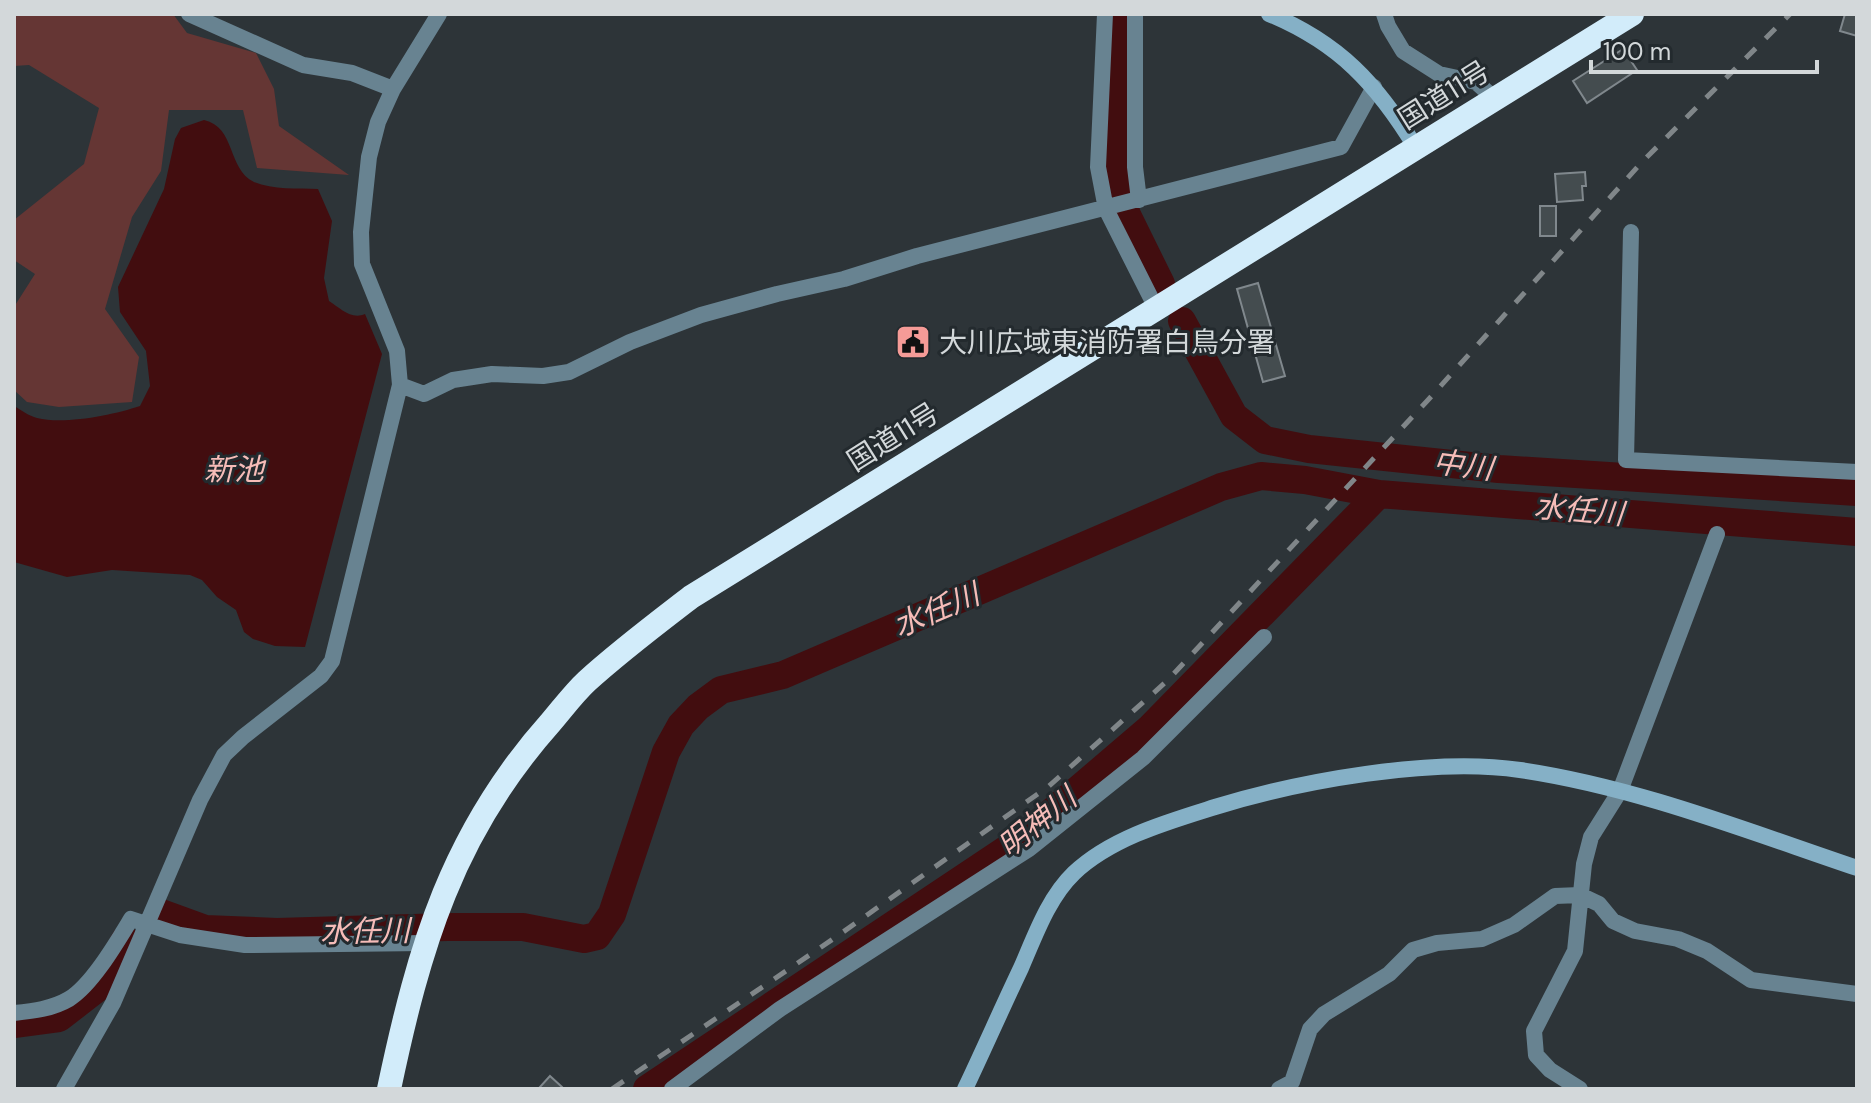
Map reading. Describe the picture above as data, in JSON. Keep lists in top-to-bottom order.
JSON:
{
  "streets": {
    "highway": ["国道11号"]
  },
  "water": [
    "中川",
    "新池",
    "水任川",
    "明神川"
  ],
  "places": {
    "public building": ["大川広域東消防署白鳥分署"]
  },
  "scale_bar": "100 m"
}
